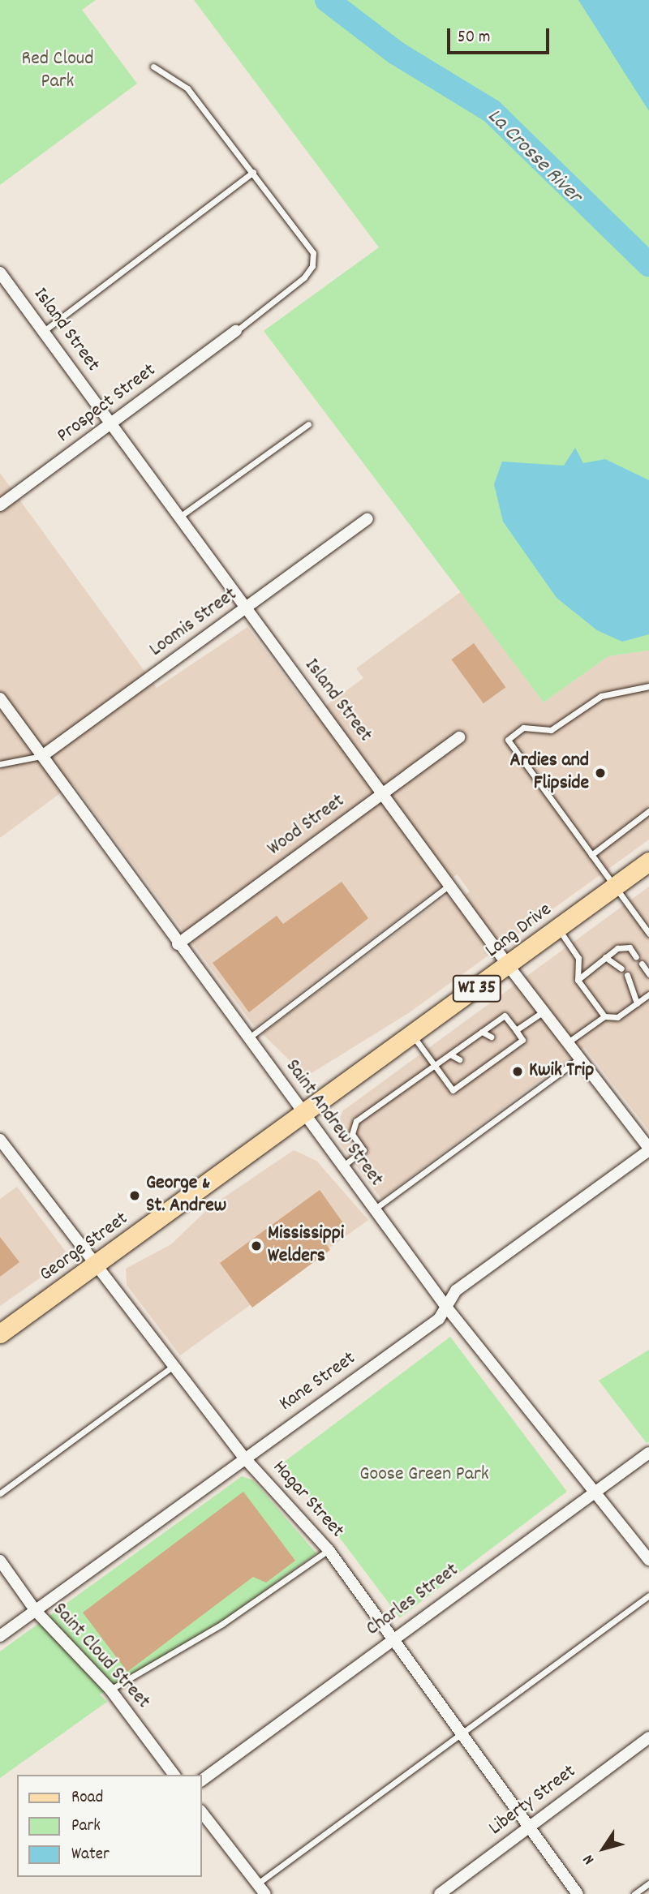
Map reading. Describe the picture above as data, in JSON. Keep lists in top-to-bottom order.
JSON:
{
  "streets": {
    "main road": ["Lang Drive", "WI 35", "George Street"],
    "street": [
      "Island Street",
      "Prospect Street",
      "Loomis Street",
      "Wood Street",
      "Saint Andrew Street",
      "Kane Street",
      "Hagar Street",
      "Charles Street",
      "Saint Cloud Street",
      "Liberty Street"
    ]
  },
  "crossings": [
    ["Island Street", "Prospect Street"],
    ["Island Street", "Loomis Street"],
    ["Island Street", "Wood Street"],
    ["Island Street", "Lang Drive"],
    ["Island Street", "Kane Street"],
    ["Loomis Street", "Saint Andrew Street"],
    ["Wood Street", "Saint Andrew Street"],
    ["Lang Drive", "Saint Andrew Street"],
    ["Lang Drive", "George Street"],
    ["Saint Andrew Street", "George Street"],
    ["Saint Andrew Street", "Kane Street"],
    ["Saint Andrew Street", "Charles Street"],
    ["George Street", "Hagar Street"],
    ["Kane Street", "Hagar Street"],
    ["Kane Street", "Saint Cloud Street"],
    ["Hagar Street", "Charles Street"],
    ["Hagar Street", "Liberty Street"]
  ],
  "water": ["La Crosse River"],
  "parks": ["Red Cloud Park", "Goose Green Park"],
  "places": [
    "Ardies and Flipside",
    "Kwik Trip",
    "George & St. Andrew",
    "Mississippi Welders"
  ],
  "legend": ["Road", "Park", "Water"],
  "scale_bar": "50 m",
  "north": "bottom left"
}
